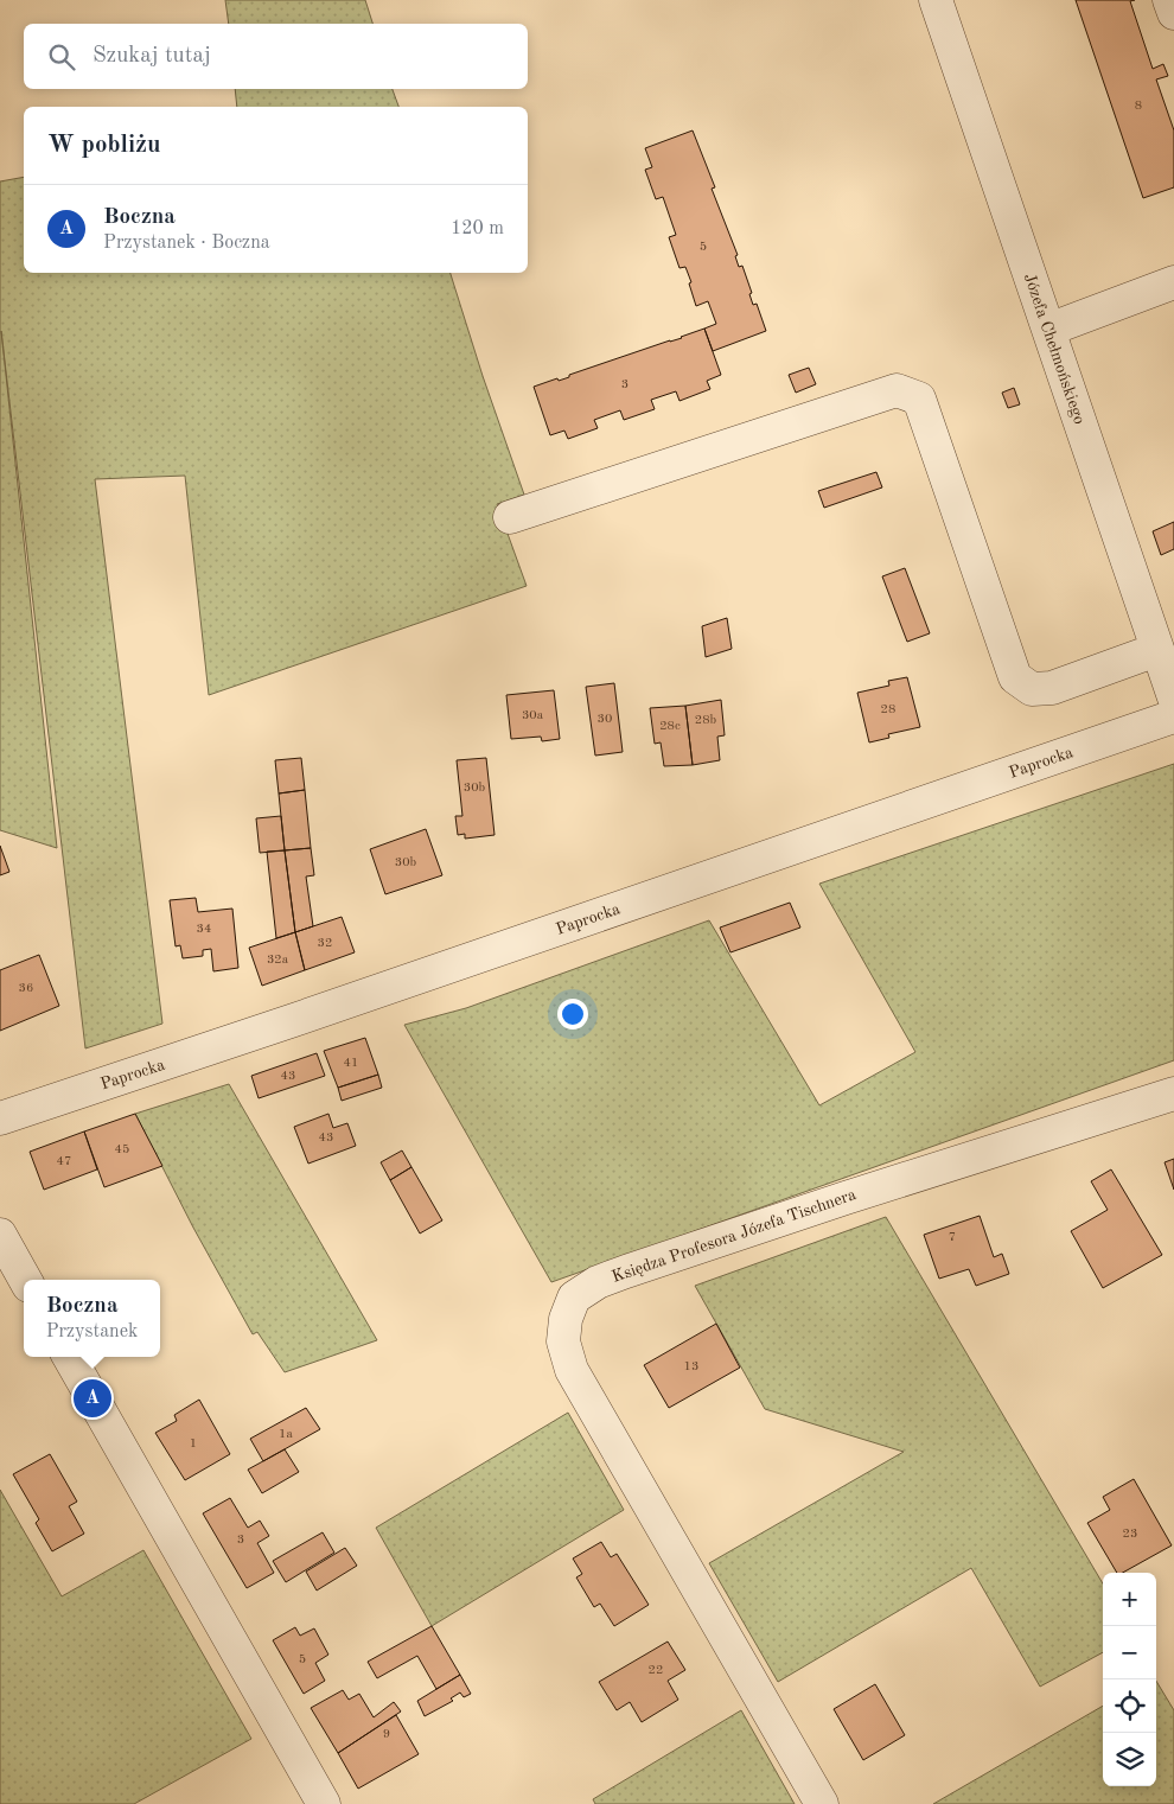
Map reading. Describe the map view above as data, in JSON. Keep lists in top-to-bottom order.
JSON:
{
  "streets": {
    "street": ["Józefa Chełmońskiego", "Paprocka", "Księdza Profesora Józefa Tischnera"]
  },
  "house_numbers": [
    "8",
    "5",
    "3",
    "28",
    "30a",
    "30",
    "28b",
    "28c",
    "30b",
    "30b",
    "34",
    "32",
    "32a",
    "36",
    "41",
    "43",
    "43",
    "45",
    "47",
    "7",
    "13",
    "1a",
    "1",
    "23",
    "3",
    "5",
    "22",
    "9"
  ],
  "page": {
    "search": "Szukaj tutaj",
    "heading": "W pobliżu",
    "list": [
      {
        "mark": "A",
        "name": "Boczna",
        "note": "Przystanek · Boczna",
        "value": "120 m"
      }
    ],
    "popup": ["Boczna", "Przystanek"],
    "pins": "A",
    "map_buttons": ["+", "−"]
  }
}
